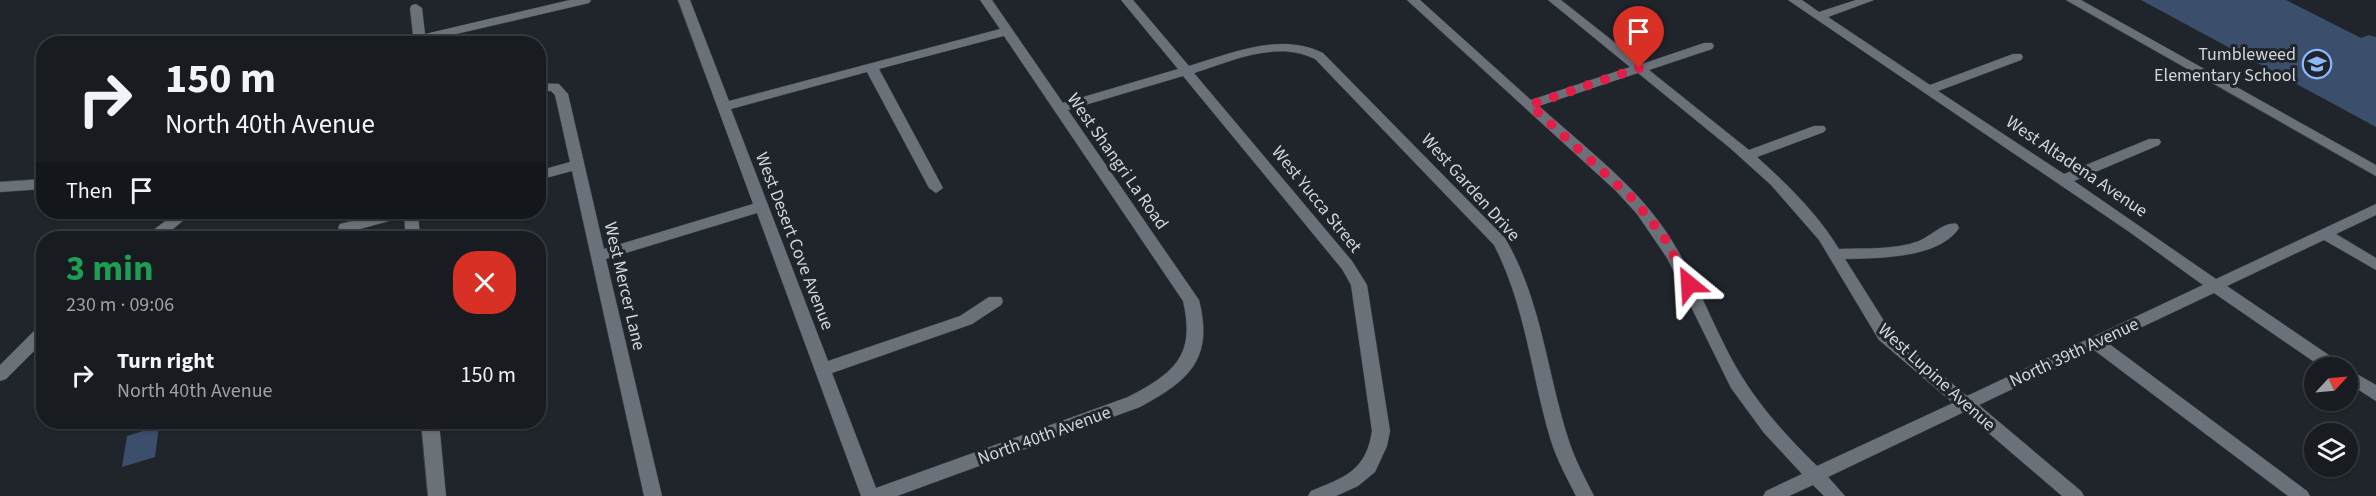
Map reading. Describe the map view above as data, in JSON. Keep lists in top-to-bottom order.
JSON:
{
  "streets": {
    "street": [
      "West Shangri La Road",
      "West Altadena Avenue",
      "West Garden Drive",
      "West Yucca Street",
      "West Desert Cove Avenue",
      "West Mercer Lane",
      "North 39th Avenue",
      "West Lupine Avenue",
      "North 40th Avenue"
    ]
  },
  "crossings": [
    ["West Shangri La Road", "North 40th Avenue"],
    ["West Altadena Avenue", "North 39th Avenue"],
    ["West Garden Drive", "West Yucca Street"],
    ["North 39th Avenue", "West Lupine Avenue"]
  ],
  "places": {
    "school or university": ["Tumbleweed Elementary School"]
  },
  "north": "top right",
  "page": {
    "turn": ["150 m", "North 40th Avenue"],
    "then": "Then",
    "heading": ["3 min", "230 m · 09:06"],
    "list": [
      {
        "name": "Turn right",
        "note": "North 40th Avenue",
        "value": "150 m"
      }
    ]
  }
}
